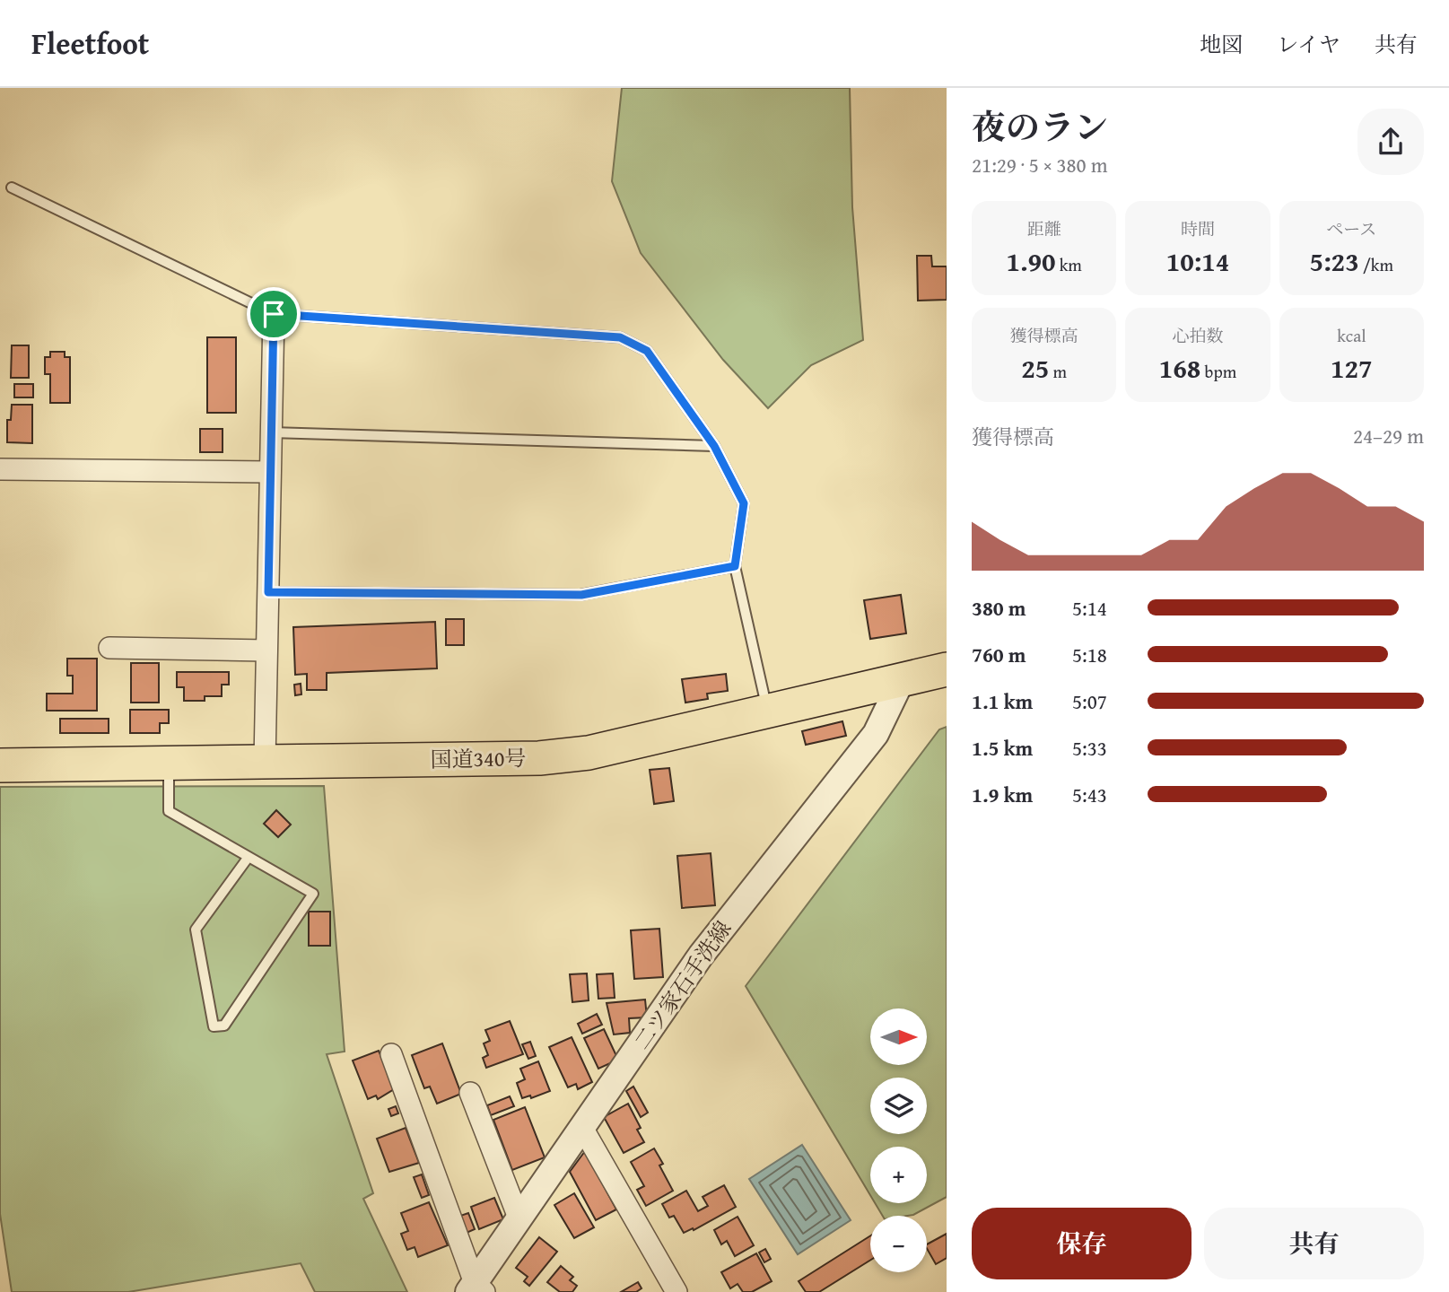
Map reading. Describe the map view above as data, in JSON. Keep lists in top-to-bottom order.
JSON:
{
  "streets": {
    "highway": ["国道340号"],
    "street": ["二ツ家石手洗線"]
  },
  "crossings": [
    ["国道340号", "二ツ家石手洗線"]
  ],
  "north": "right",
  "page": {
    "header": "Fleetfoot",
    "nav": ["地図", "レイヤ", "共有"],
    "heading": ["夜のラン", "21:29 · 5 × 380 m"],
    "stats": [
      ["距離", "1.90 km"],
      ["時間", "10:14"],
      ["ペース", "5:23 /km"],
      ["獲得標高", "25 m"],
      ["心拍数", "168 bpm"],
      ["kcal", "127"]
    ],
    "chart": ["獲得標高", "24–29 m"],
    "list": [
      {
        "name": "380 m",
        "note": "5:14"
      },
      {
        "name": "760 m",
        "note": "5:18"
      },
      {
        "name": "1.1 km",
        "note": "5:07"
      },
      {
        "name": "1.5 km",
        "note": "5:33"
      },
      {
        "name": "1.9 km",
        "note": "5:43"
      }
    ],
    "map_buttons": ["+", "−"],
    "buttons": ["保存", "共有"]
  }
}
